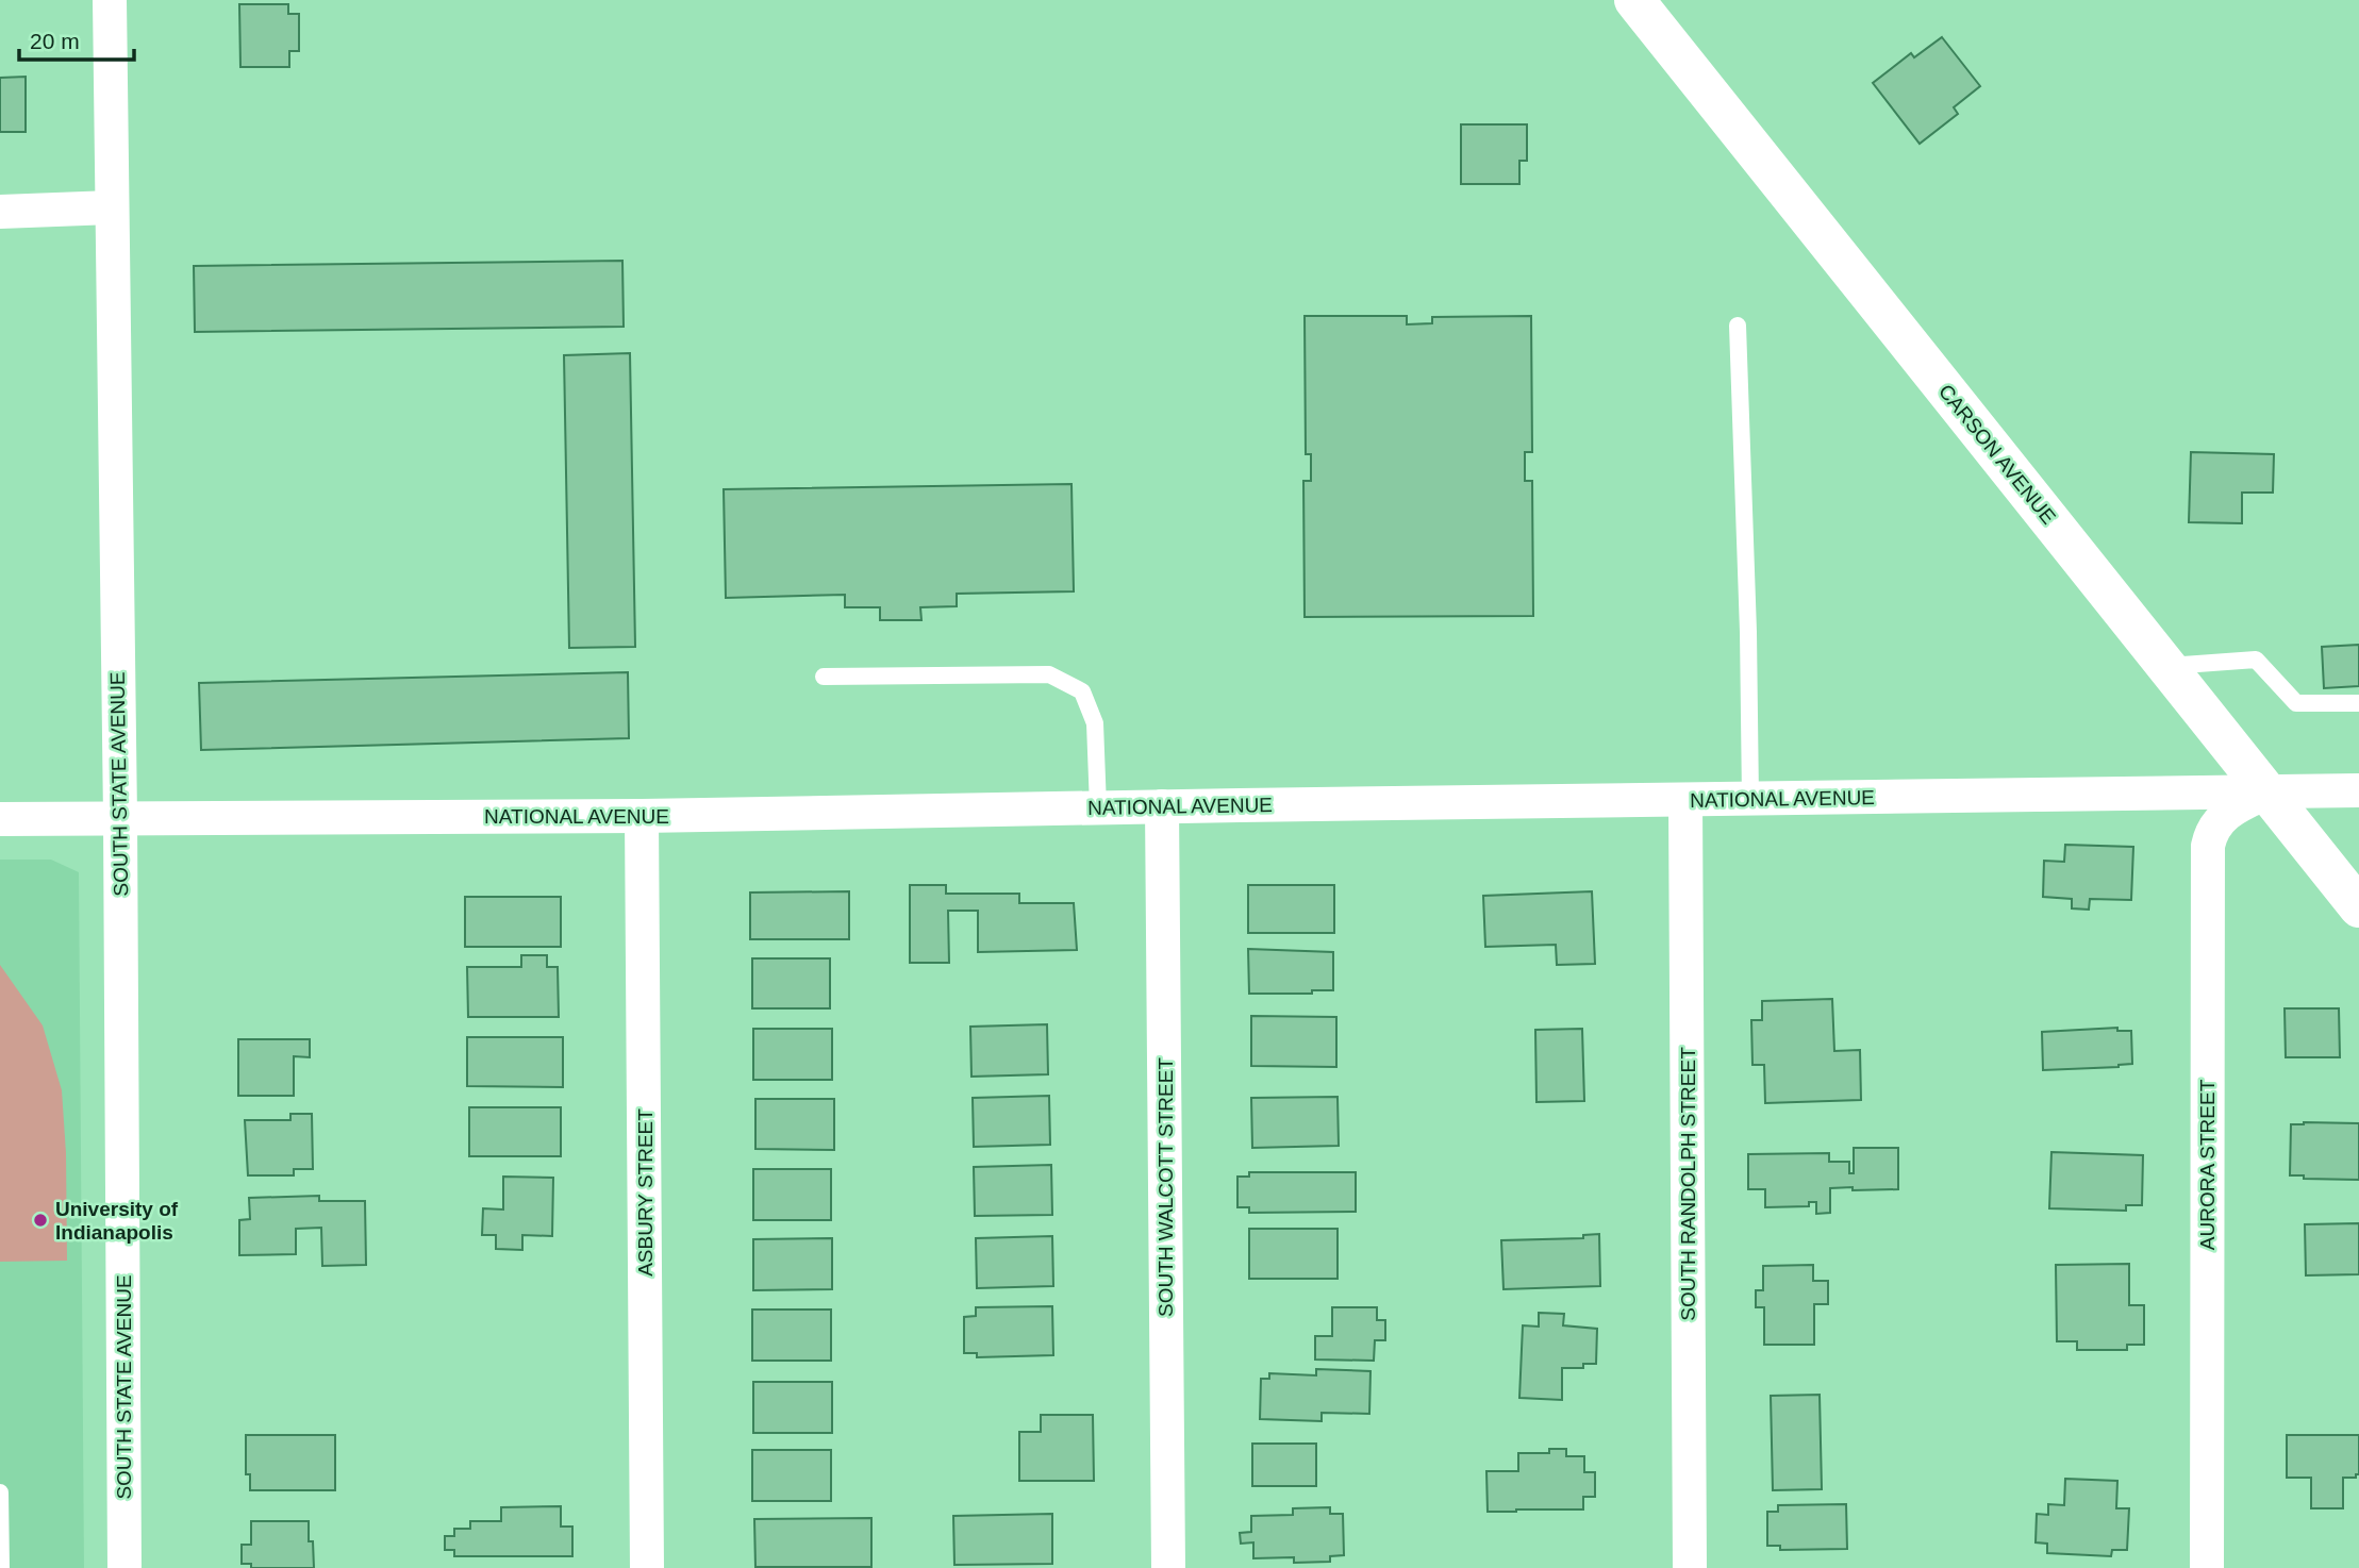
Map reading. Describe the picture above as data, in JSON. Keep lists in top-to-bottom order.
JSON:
{
  "streets": {
    "main road": ["CARSON AVENUE"],
    "street": [
      "SOUTH STATE AVENUE",
      "NATIONAL AVENUE",
      "AURORA STREET",
      "SOUTH RANDOLPH STREET",
      "SOUTH WALCOTT STREET",
      "ASBURY STREET"
    ]
  },
  "crossings": [
    ["CARSON AVENUE", "NATIONAL AVENUE"],
    ["CARSON AVENUE", "AURORA STREET"],
    ["SOUTH STATE AVENUE", "NATIONAL AVENUE"],
    ["NATIONAL AVENUE", "AURORA STREET"],
    ["NATIONAL AVENUE", "SOUTH RANDOLPH STREET"],
    ["NATIONAL AVENUE", "SOUTH WALCOTT STREET"],
    ["NATIONAL AVENUE", "ASBURY STREET"]
  ],
  "places": ["University of Indianapolis"],
  "scale_bar": "20 m"
}
